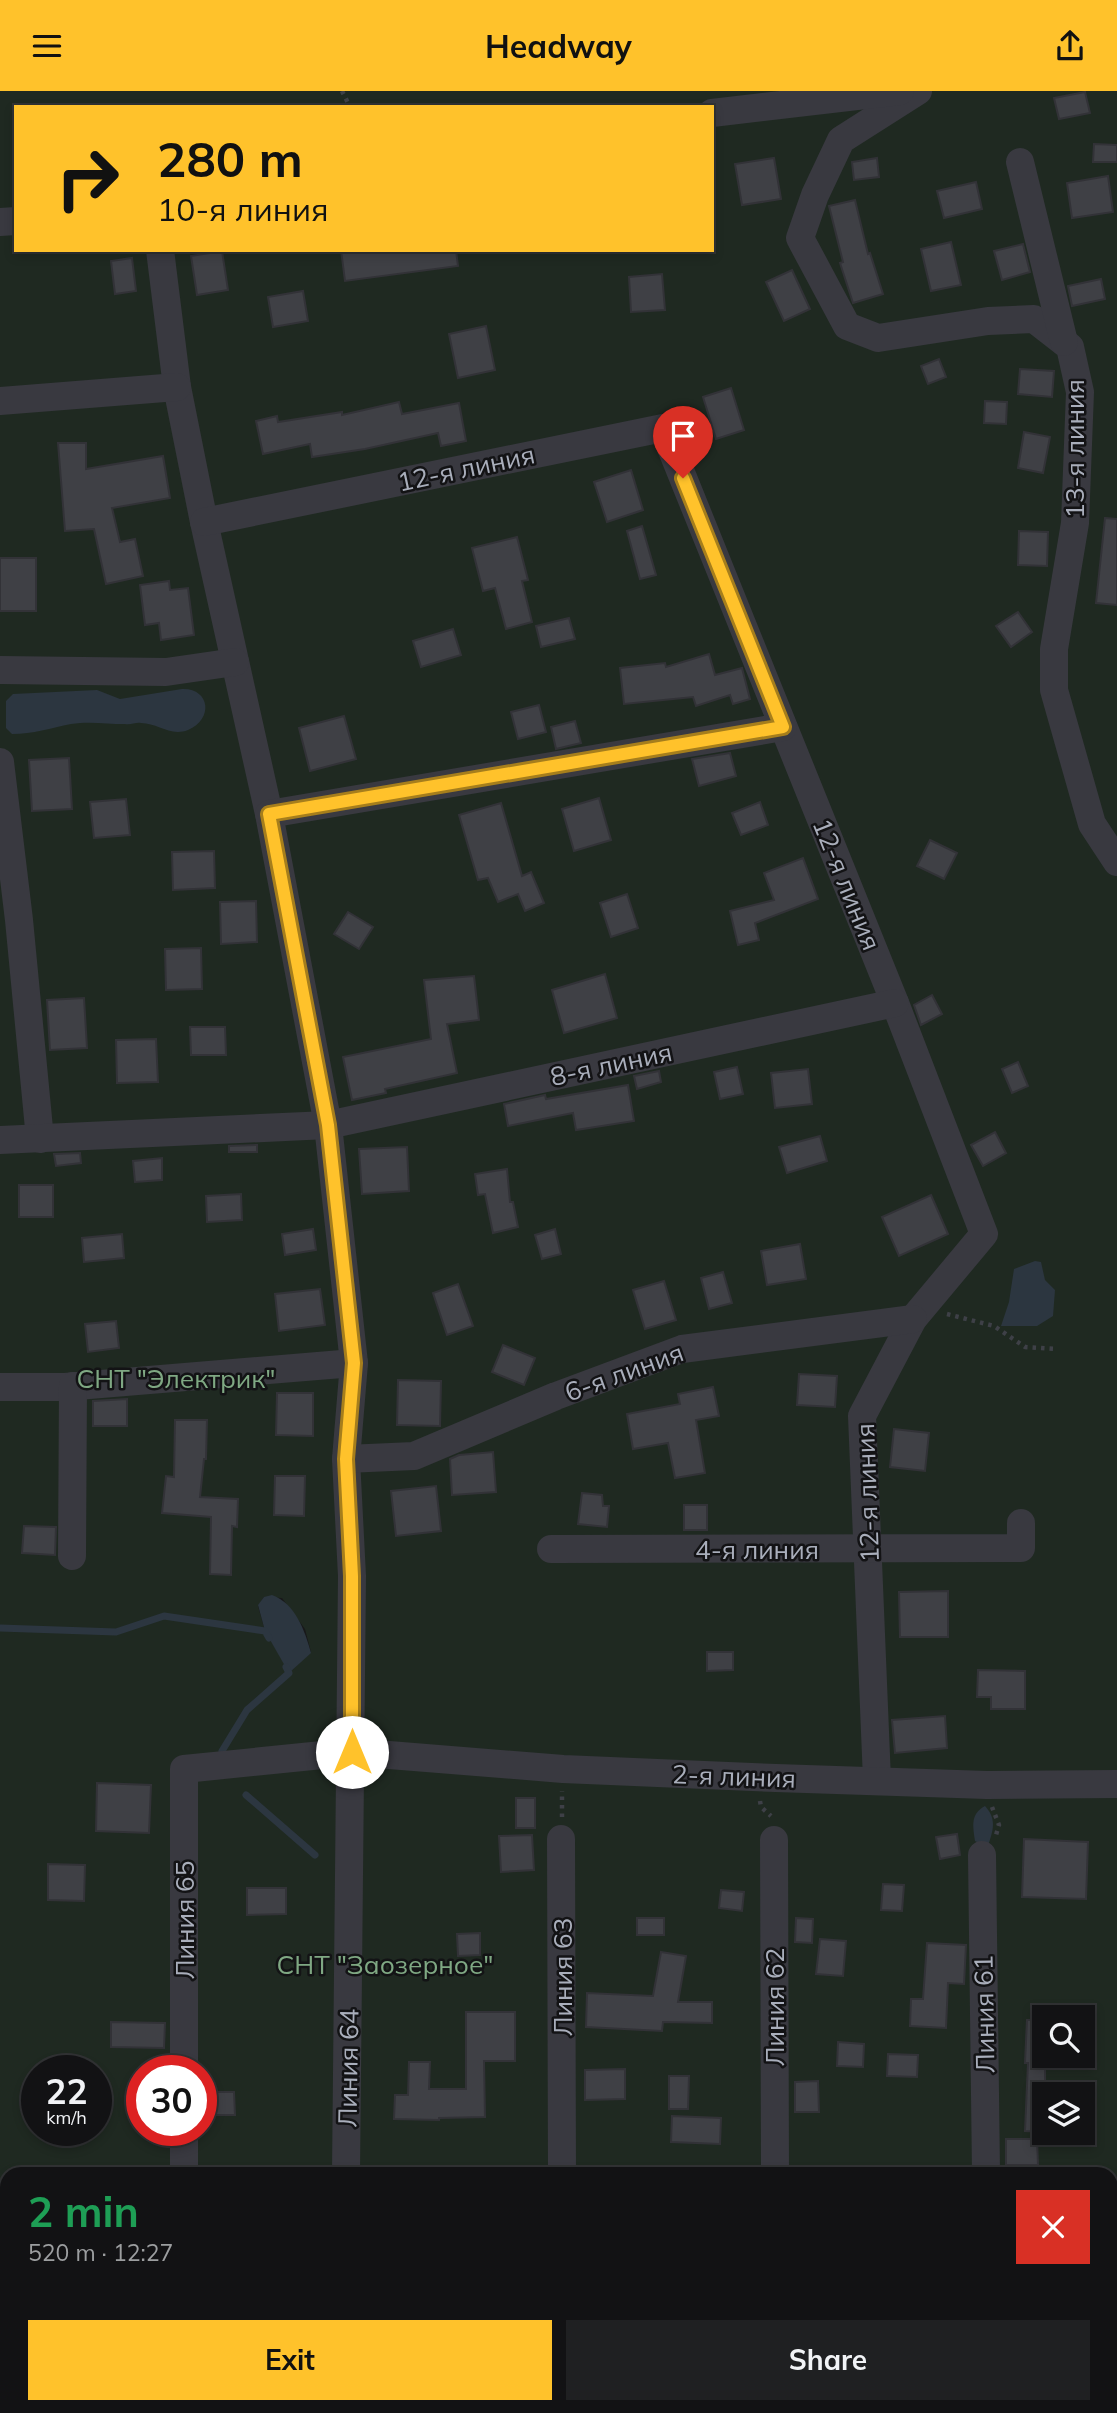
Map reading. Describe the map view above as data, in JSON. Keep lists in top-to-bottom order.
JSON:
{
  "streets": {
    "street": [
      "13-я линия",
      "12-я линия",
      "8-я линия",
      "6-я линия",
      "4-я линия",
      "2-я линия",
      "Линия 65",
      "Линия 63",
      "Линия 62",
      "Линия 61",
      "Линия 64"
    ]
  },
  "crossings": [
    ["12-я линия", "8-я линия"],
    ["12-я линия", "6-я линия"],
    ["12-я линия", "4-я линия"],
    ["12-я линия", "2-я линия"],
    ["12-я линия", "Линия 64"],
    ["8-я линия", "Линия 64"],
    ["6-я линия", "Линия 64"],
    ["2-я линия", "Линия 65"],
    ["2-я линия", "Линия 64"]
  ],
  "parks": ["СНТ \"Электрик\"", "СНТ \"Заозерное\""],
  "page": {
    "header": "Headway",
    "turn": ["280 m", "10-я линия"],
    "speed": "22 km/h",
    "limit": "30",
    "heading": ["2 min", "520 m · 12:27"],
    "buttons": ["Exit", "Share"]
  }
}
